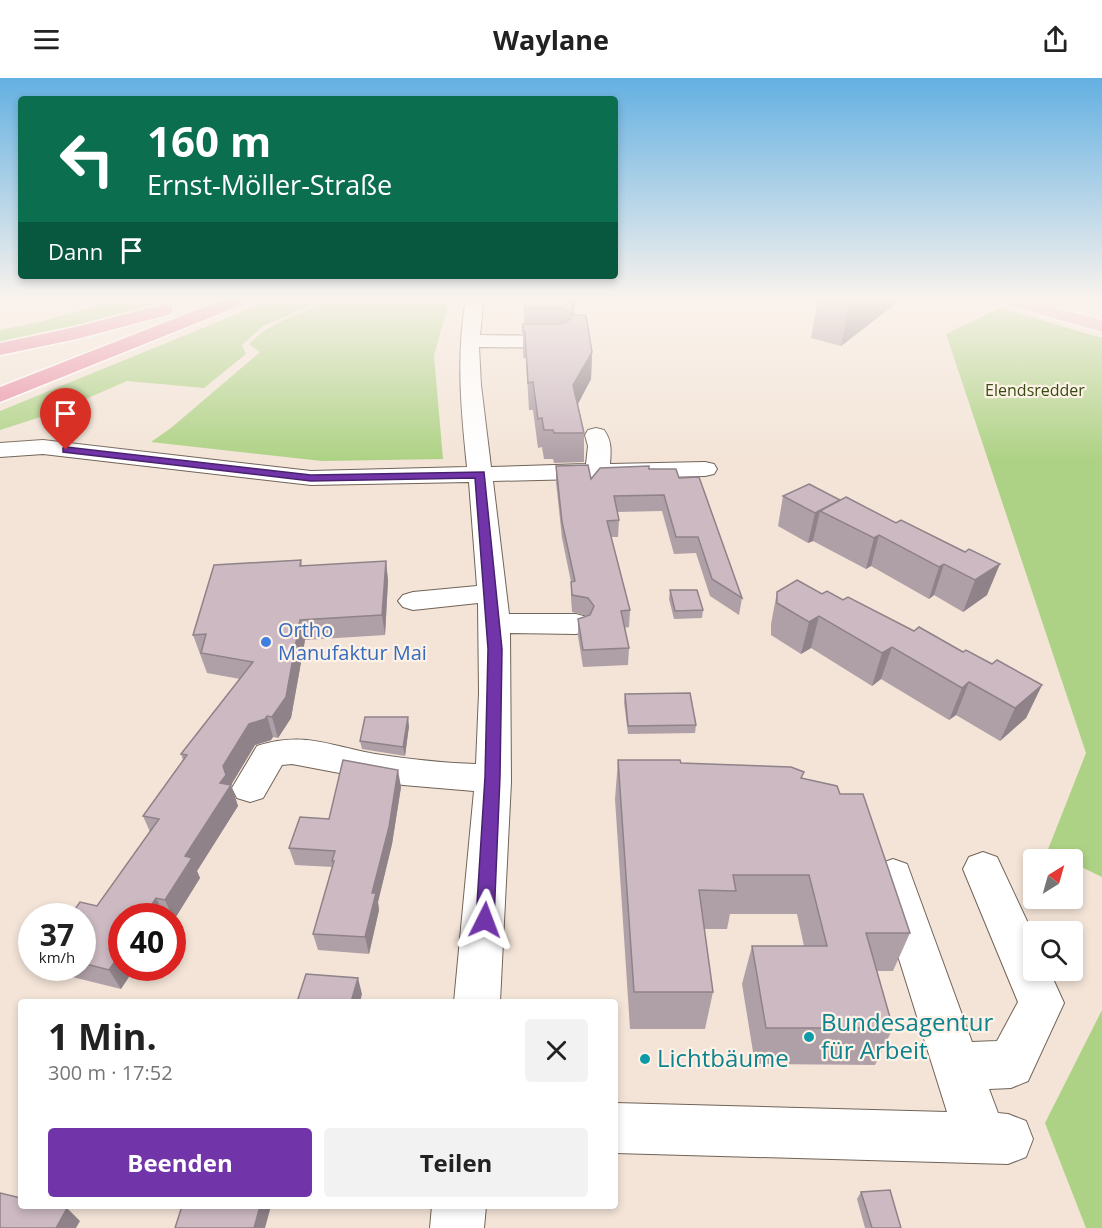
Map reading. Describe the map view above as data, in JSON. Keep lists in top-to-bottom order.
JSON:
{
  "parks": ["Elendsredder"],
  "places": ["Ortho Manufaktur Mai", "Bundesagentur für Arbeit", "Lichtbäume"],
  "north": "top right",
  "page": {
    "header": "Waylane",
    "turn": ["160 m", "Ernst-Möller-Straße"],
    "then": "Dann",
    "speed": "37 km/h",
    "limit": "40",
    "heading": ["1 Min.", "300 m · 17:52"],
    "buttons": ["Beenden", "Teilen"]
  }
}
